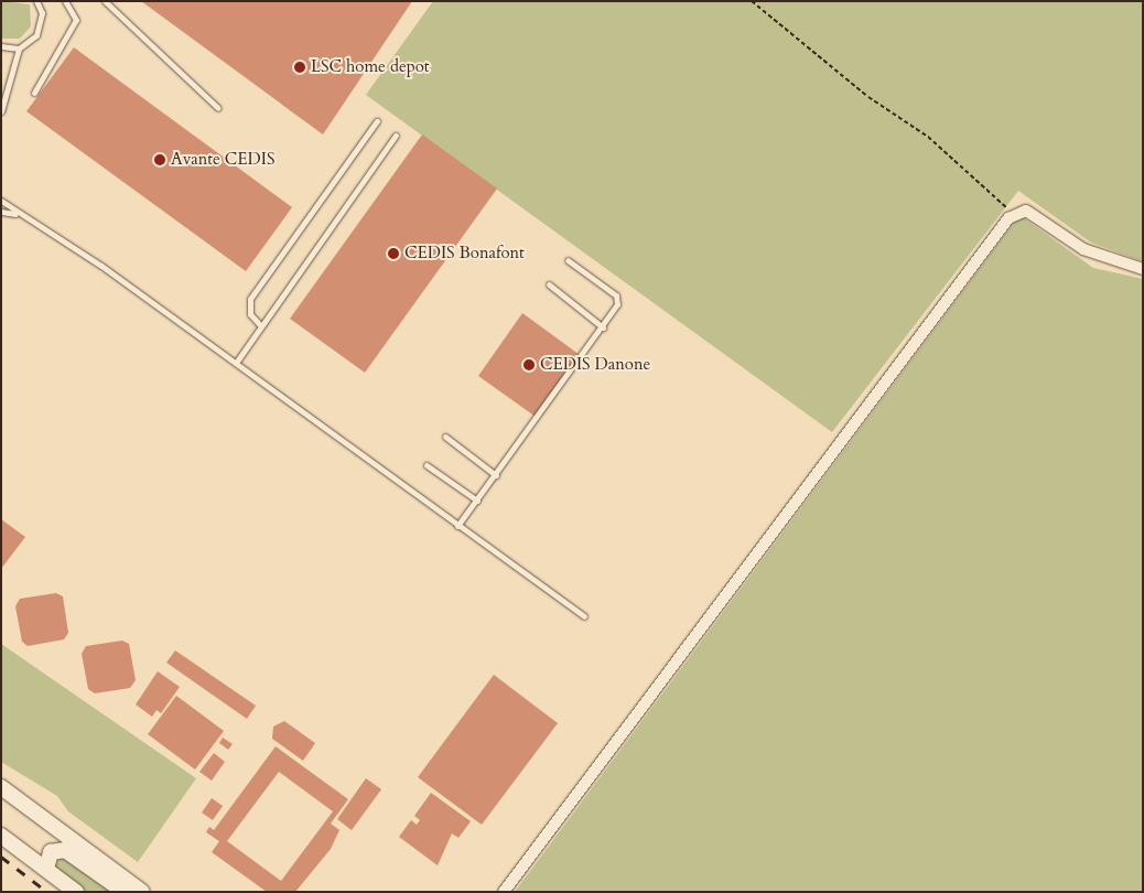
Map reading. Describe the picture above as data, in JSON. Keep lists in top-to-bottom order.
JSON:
{
  "places": [
    "LSC home depot",
    "Avante CEDIS",
    "CEDIS Bonafont",
    "CEDIS Danone"
  ]
}
